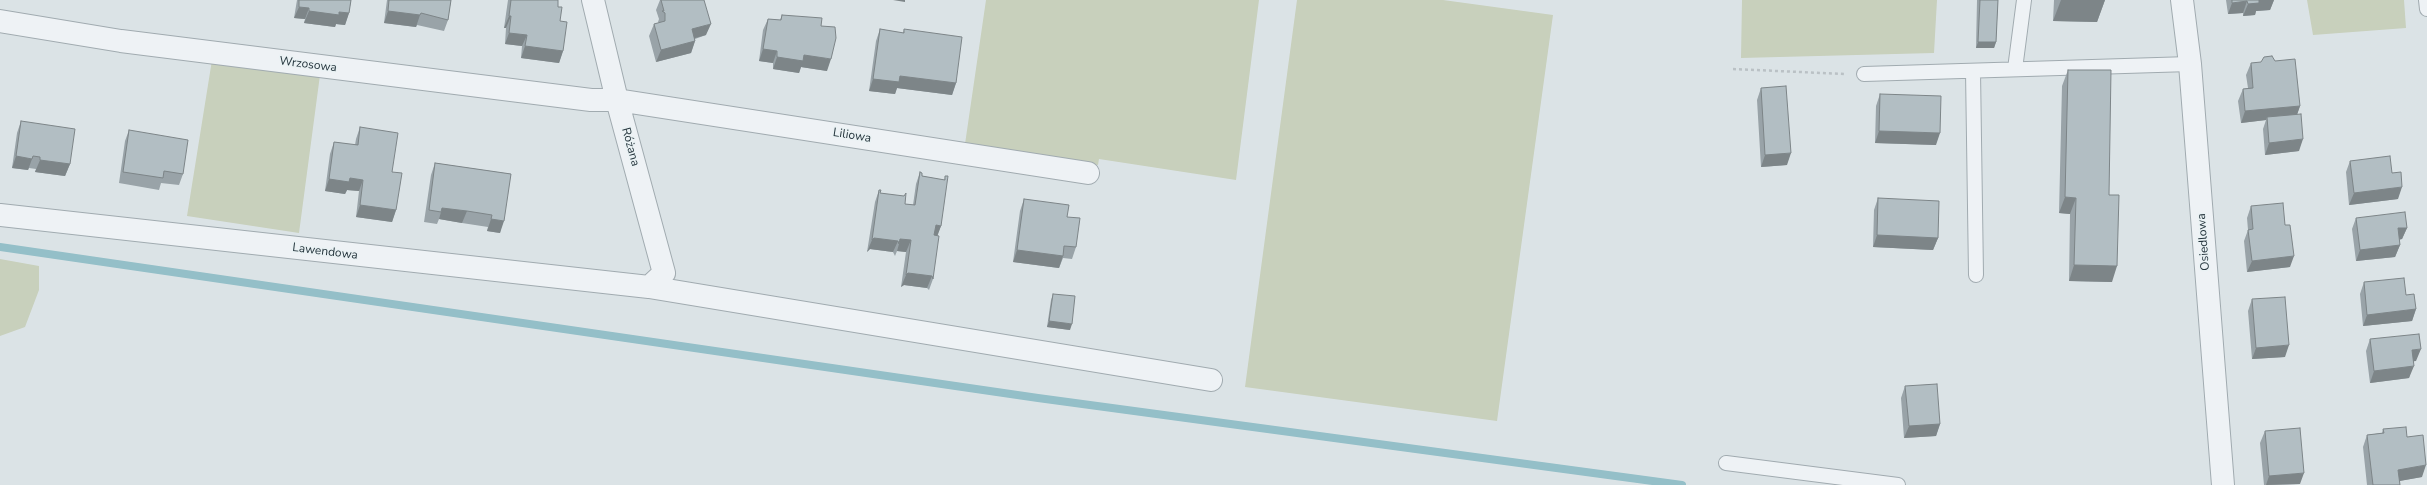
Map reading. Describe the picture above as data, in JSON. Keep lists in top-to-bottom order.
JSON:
{
  "streets": {
    "street": [
      "Wrzosowa",
      "Liliowa",
      "Różana",
      "Osiedlowa",
      "Lawendowa"
    ]
  },
  "crossings": [
    ["Wrzosowa", "Liliowa"],
    ["Wrzosowa", "Różana"],
    ["Liliowa", "Różana"],
    ["Różana", "Lawendowa"]
  ]
}
